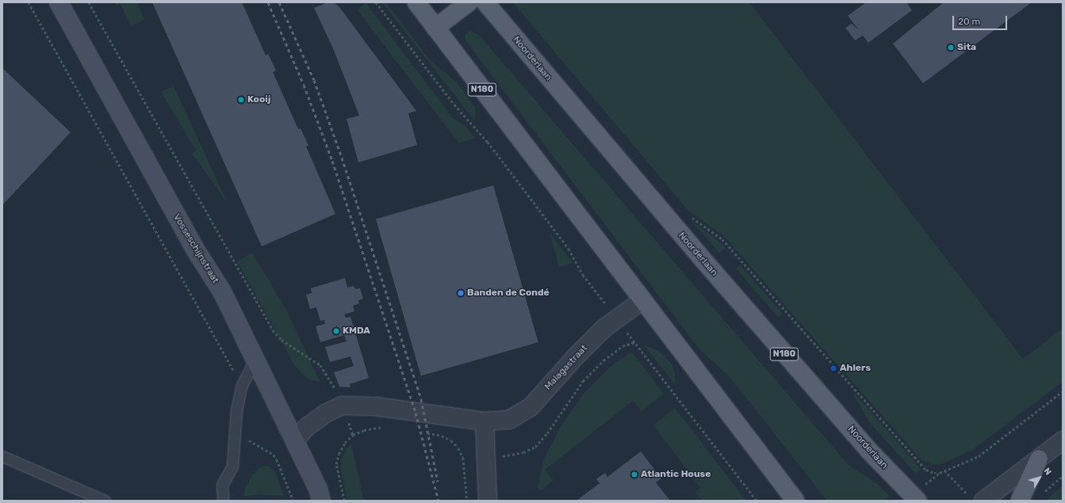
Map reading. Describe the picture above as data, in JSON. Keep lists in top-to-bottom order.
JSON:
{
  "streets": {
    "main road": ["Noorderlaan", "N180"],
    "street": ["Vosseschijnstraat", "Malagastraat"]
  },
  "crossings": [
    ["N180", "Malagastraat"],
    ["Vosseschijnstraat", "Malagastraat"]
  ],
  "places": [
    "Sita",
    "Kooij",
    "Banden de Condé",
    "KMDA",
    "Ahlers",
    "Atlantic House"
  ],
  "scale_bar": "20 m",
  "north": "top right"
}
